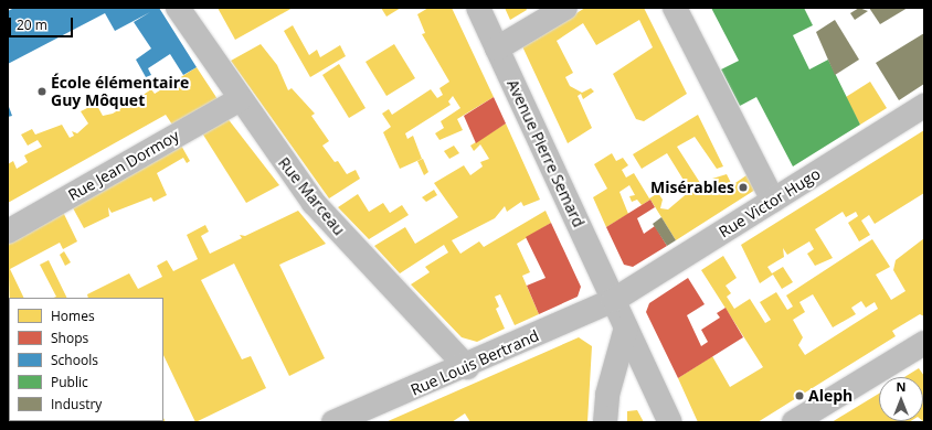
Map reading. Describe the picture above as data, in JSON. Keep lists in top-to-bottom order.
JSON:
{
  "streets": {
    "street": [
      "Avenue Pierre Semard",
      "Rue Jean Dormoy",
      "Rue Marceau",
      "Rue Victor Hugo",
      "Rue Louis Bertrand"
    ]
  },
  "crossings": [
    ["Avenue Pierre Semard", "Rue Victor Hugo"],
    ["Avenue Pierre Semard", "Rue Louis Bertrand"],
    ["Rue Jean Dormoy", "Rue Marceau"],
    ["Rue Marceau", "Rue Louis Bertrand"],
    ["Rue Victor Hugo", "Rue Louis Bertrand"]
  ],
  "places": ["École élémentaire Guy Môquet", "Misérables", "Aleph"],
  "legend": [
    "Homes",
    "Shops",
    "Schools",
    "Public",
    "Industry"
  ],
  "scale_bar": "20 m",
  "north": "top"
}
